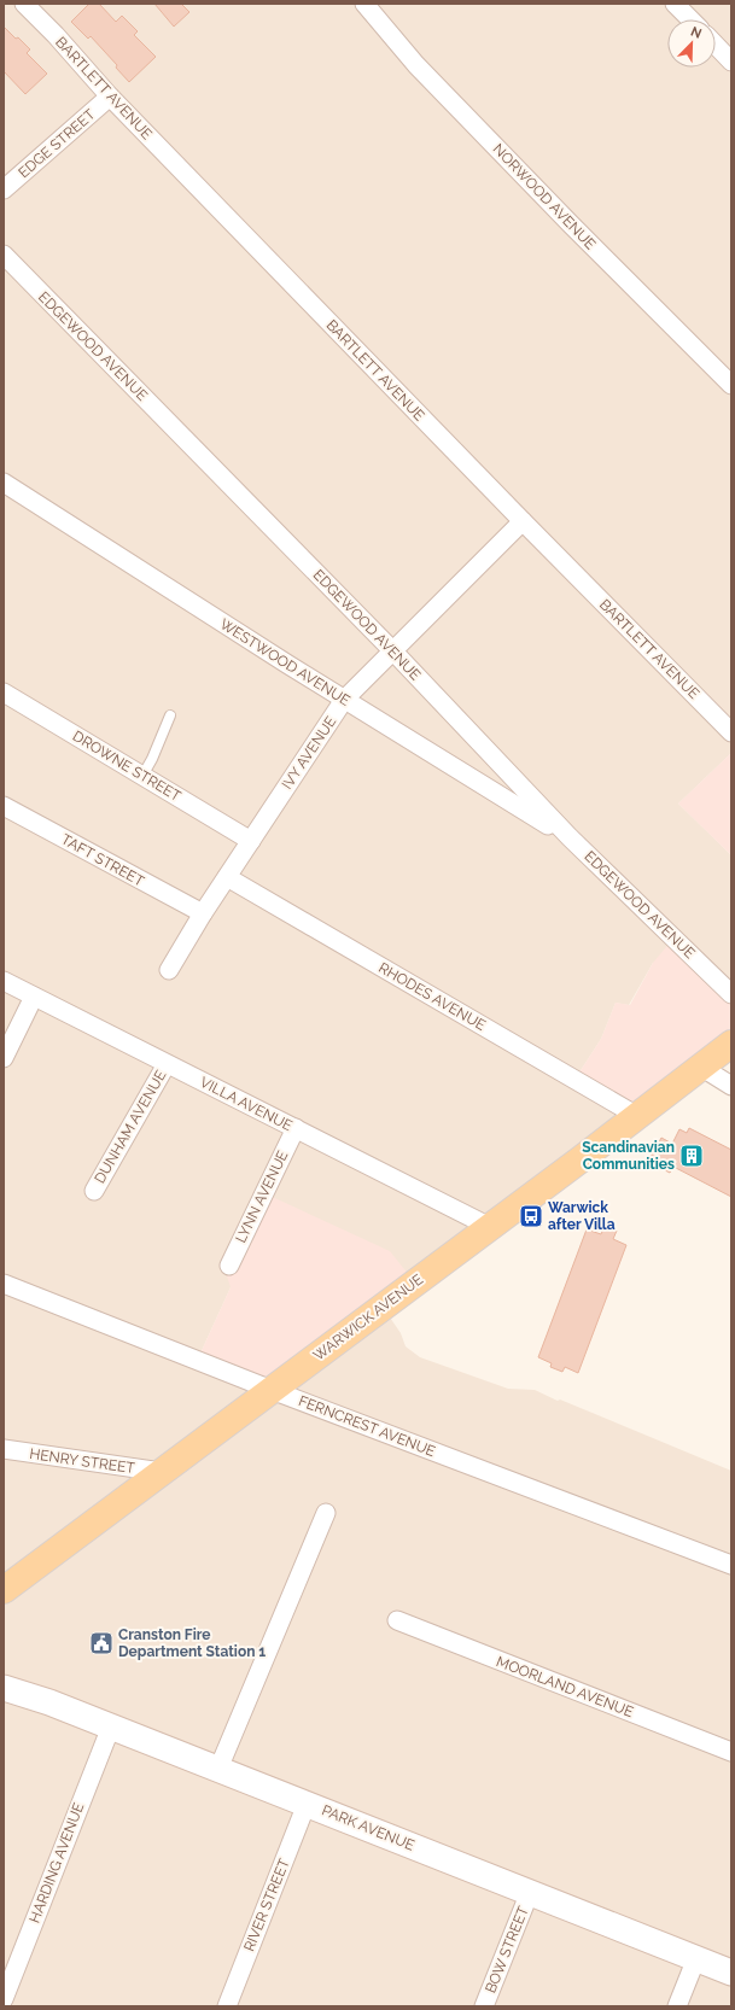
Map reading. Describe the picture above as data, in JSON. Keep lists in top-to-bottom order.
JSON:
{
  "streets": {
    "main road": ["WARWICK AVENUE", "PARK AVENUE"],
    "street": [
      "BARTLETT AVENUE",
      "EDGE STREET",
      "NORWOOD AVENUE",
      "EDGEWOOD AVENUE",
      "WESTWOOD AVENUE",
      "IVY AVENUE",
      "DROWNE STREET",
      "TAFT STREET",
      "RHODES AVENUE",
      "VILLA AVENUE",
      "DUNHAM AVENUE",
      "LYNN AVENUE",
      "FERNCREST AVENUE",
      "HENRY STREET",
      "MOORLAND AVENUE",
      "HARDING AVENUE",
      "RIVER STREET",
      "BOW STREET"
    ]
  },
  "crossings": [
    ["BARTLETT AVENUE", "EDGE STREET"],
    ["BARTLETT AVENUE", "IVY AVENUE"],
    ["EDGEWOOD AVENUE", "WESTWOOD AVENUE"],
    ["EDGEWOOD AVENUE", "IVY AVENUE"],
    ["WESTWOOD AVENUE", "IVY AVENUE"],
    ["IVY AVENUE", "DROWNE STREET"],
    ["IVY AVENUE", "TAFT STREET"],
    ["IVY AVENUE", "RHODES AVENUE"],
    ["RHODES AVENUE", "WARWICK AVENUE"],
    ["VILLA AVENUE", "DUNHAM AVENUE"],
    ["VILLA AVENUE", "LYNN AVENUE"],
    ["VILLA AVENUE", "WARWICK AVENUE"],
    ["WARWICK AVENUE", "FERNCREST AVENUE"],
    ["WARWICK AVENUE", "HENRY STREET"],
    ["PARK AVENUE", "HARDING AVENUE"],
    ["PARK AVENUE", "RIVER STREET"],
    ["PARK AVENUE", "BOW STREET"]
  ],
  "places": {
    "building": ["Scandinavian Communities"],
    "bus stop": ["Warwick after Villa"],
    "public building": ["Cranston Fire Department Station 1"]
  },
  "north": "top right"
}
